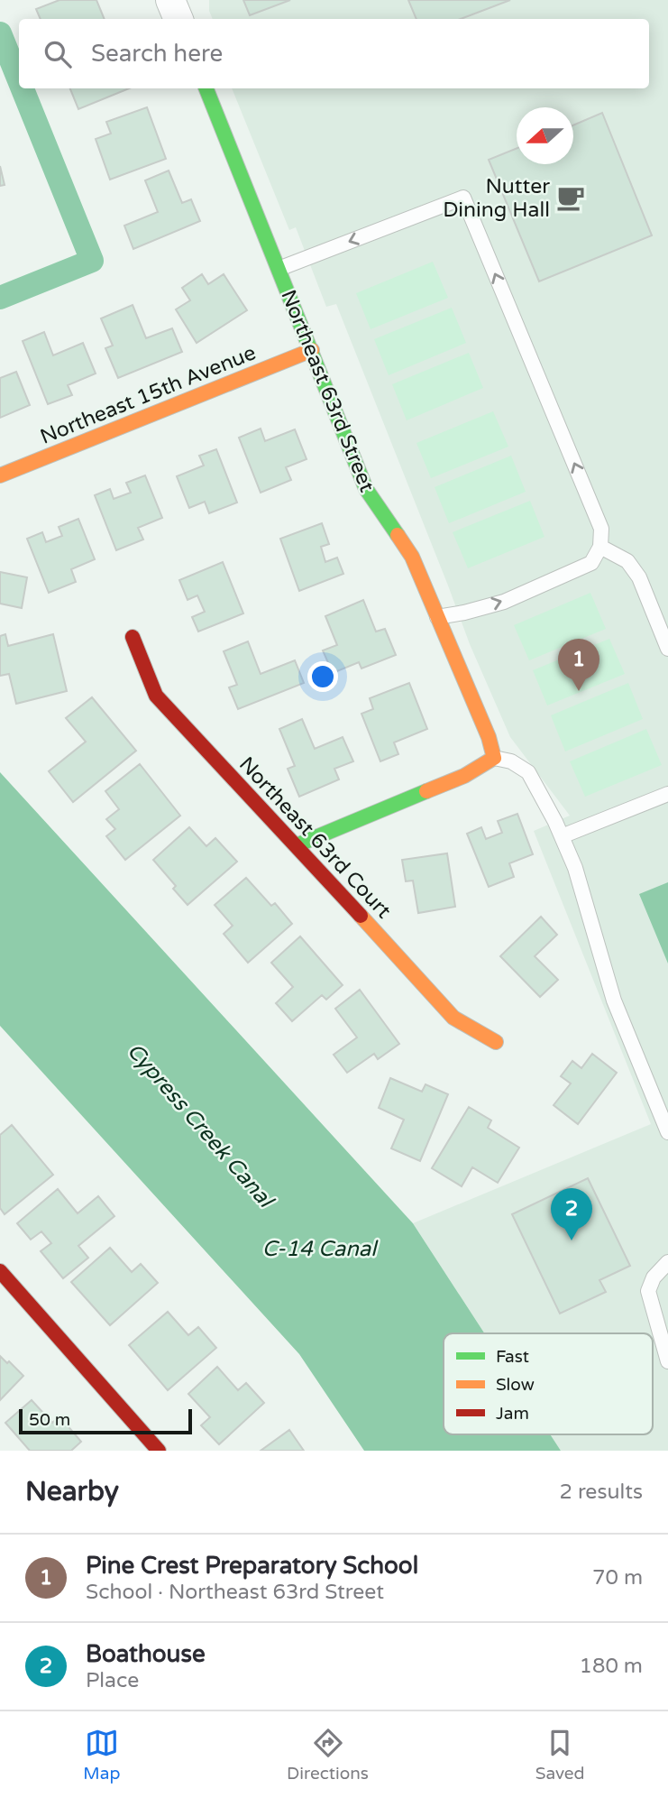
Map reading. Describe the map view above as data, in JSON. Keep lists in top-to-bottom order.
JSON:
{
  "streets": {
    "street": ["Northeast 63rd Street", "Northeast 15th Avenue", "Northeast 63rd Court"]
  },
  "crossings": [
    ["Northeast 63rd Street", "Northeast 15th Avenue"]
  ],
  "water": ["Cypress Creek Canal", "C-14 Canal"],
  "places": {
    "cafe": ["Nutter Dining Hall"]
  },
  "legend": ["Fast", "Slow", "Jam"],
  "scale_bar": "50 m",
  "north": "left",
  "page": {
    "search": "Search here",
    "pins": ["1", "2"],
    "scale": "50 m",
    "heading": ["Nearby", "2 results"],
    "list": [
      {
        "mark": "1",
        "name": "Pine Crest Preparatory School",
        "note": "School · Northeast 63rd Street",
        "value": "70 m"
      },
      {
        "mark": "2",
        "name": "Boathouse",
        "note": "Place",
        "value": "180 m"
      }
    ],
    "nav": ["Map", "Directions", "Saved"]
  }
}
